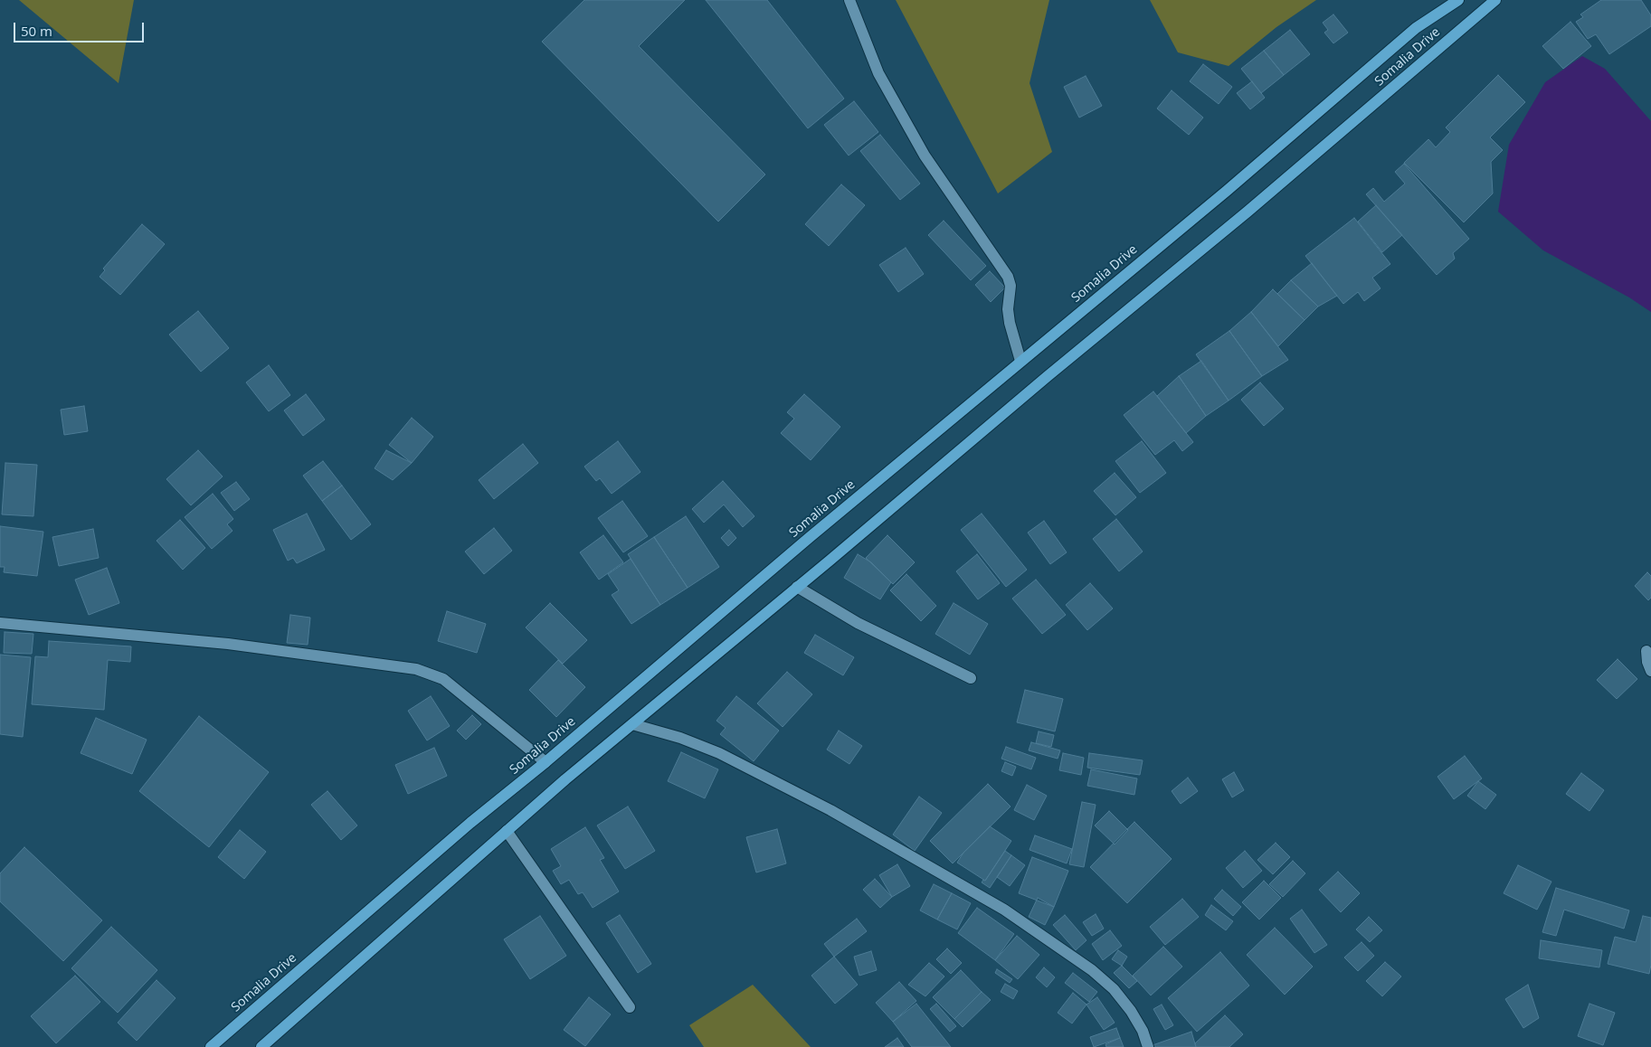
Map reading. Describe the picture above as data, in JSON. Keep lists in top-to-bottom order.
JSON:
{
  "streets": {
    "main road": ["Somalia Drive"]
  },
  "scale_bar": "50 m"
}
